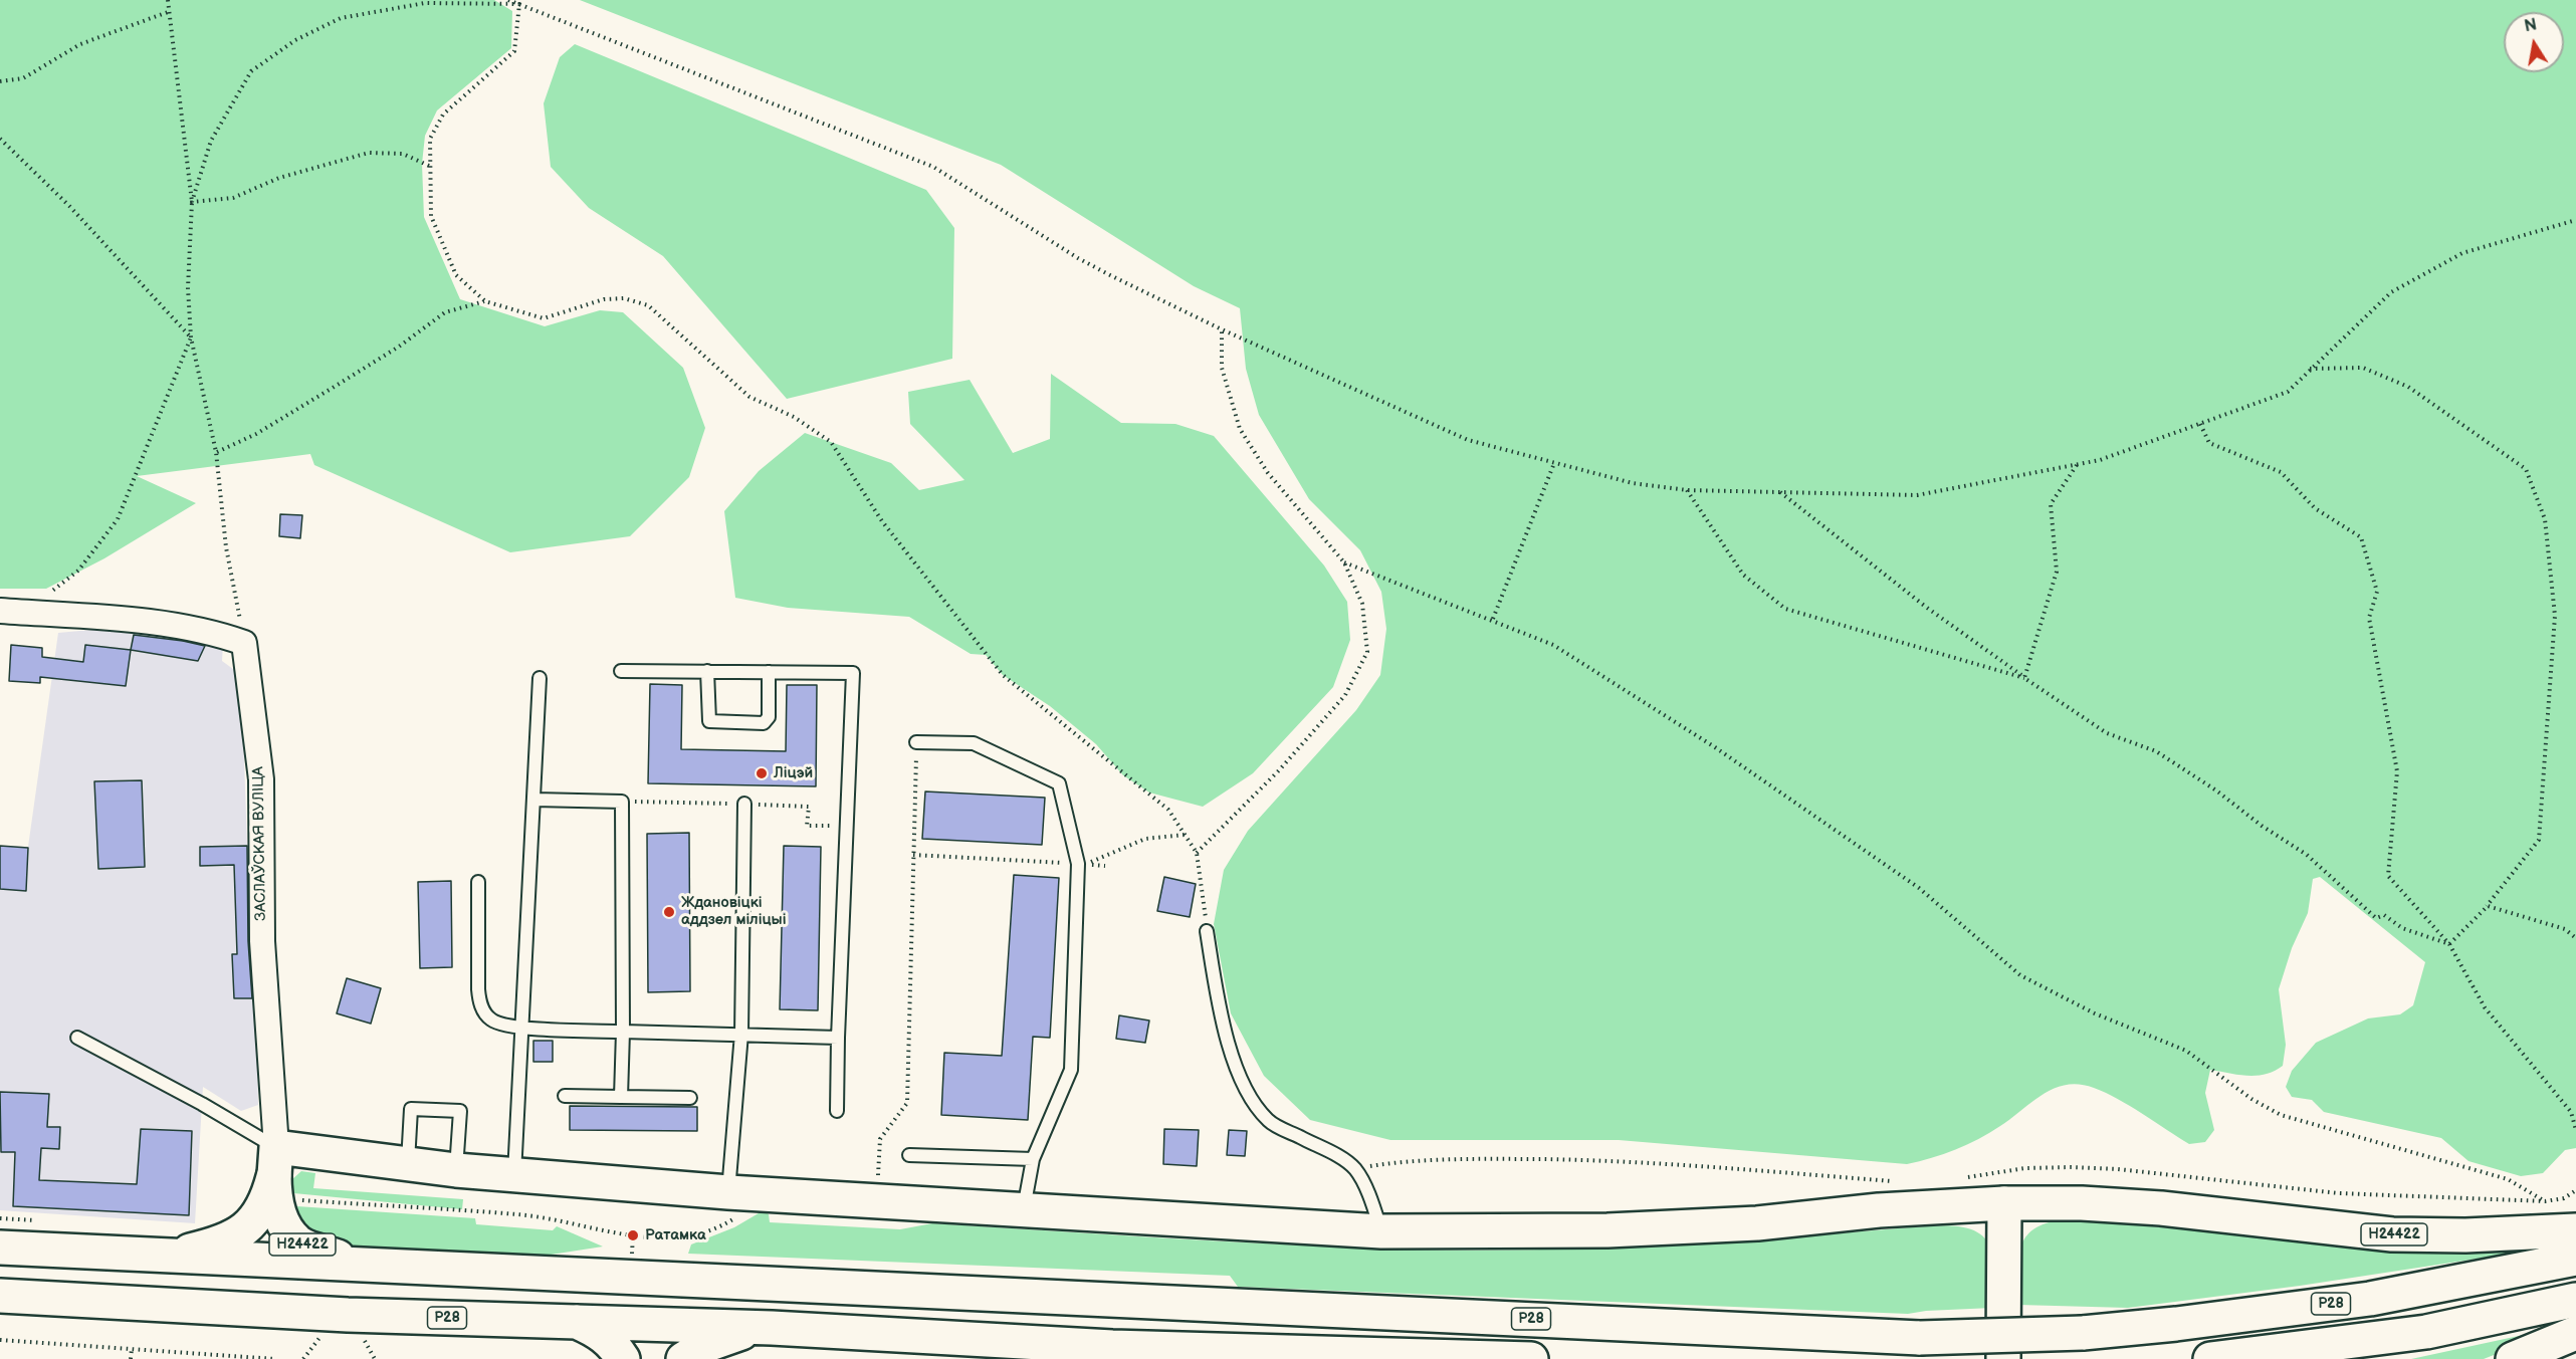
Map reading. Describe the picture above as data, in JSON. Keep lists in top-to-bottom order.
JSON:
{
  "streets": {
    "main road": ["Н24422", "Р28"],
    "street": ["ЗАСЛАЎСКАЯ ВУЛІЦА"]
  },
  "crossings": [
    ["ЗАСЛАЎСКАЯ ВУЛІЦА", "Н24422"],
    ["Н24422", "Р28"]
  ],
  "places": ["Ліцэй", "Ждановіцкі аддзел міліцыі", "Ратамка"],
  "north": "top"
}
